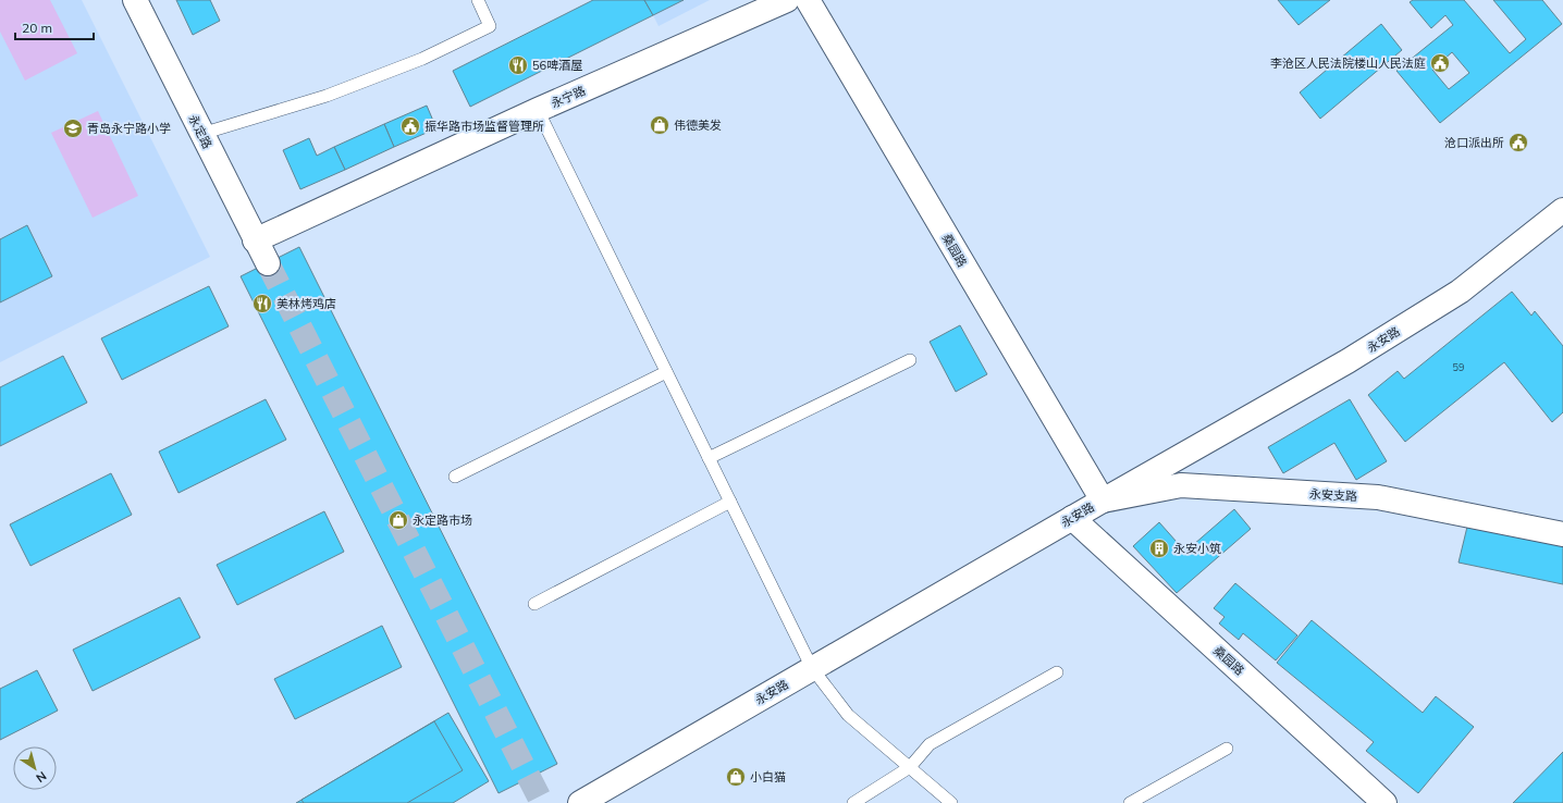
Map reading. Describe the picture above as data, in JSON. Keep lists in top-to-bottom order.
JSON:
{
  "streets": {
    "street": [
      "永宁路",
      "永定路",
      "桑园路",
      "永安路",
      "永安支路"
    ]
  },
  "crossings": [
    ["永宁路", "永定路"],
    ["桑园路", "永安路"],
    ["桑园路", "永安支路"],
    ["永安路", "永安支路"]
  ],
  "places": {
    "public building": ["李沧区人民法院楼山人民法庭", "振华路市场监督管理所", "沧口派出所"],
    "restaurant": ["56啤酒屋", "美林烤鸡店"],
    "shop": ["伟德美发", "永定路市场", "小白猫"],
    "school or university": ["青岛永宁路小学"],
    "building": ["永安小筑"]
  },
  "house_numbers": ["59"],
  "scale_bar": "20 m",
  "north": "bottom right"
}
